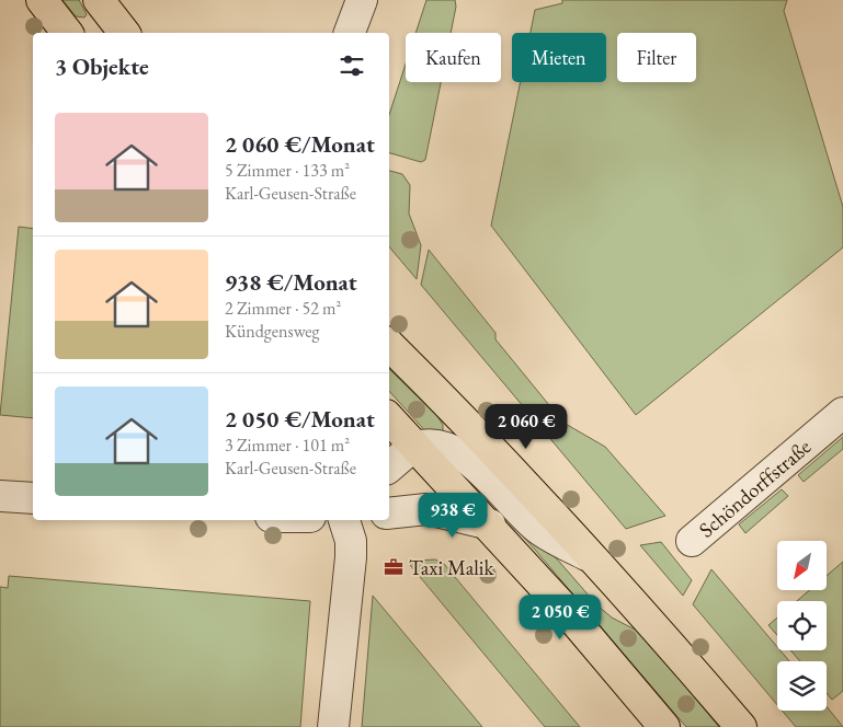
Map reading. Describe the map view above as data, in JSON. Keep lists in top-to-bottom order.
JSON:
{
  "streets": {
    "street": ["Schöndorffstraße"]
  },
  "places": {
    "office": ["Taxi Malik"]
  },
  "north": "bottom left",
  "page": {
    "chip": ["Kaufen", "Mieten", "Filter"],
    "heading": "3 Objekte",
    "list": [
      {
        "name": "2 060 €/Monat",
        "note": "5 Zimmer · 133 m² · Karl-Geusen-Straße"
      },
      {
        "name": "938 €/Monat",
        "note": "2 Zimmer · 52 m² · Kündgensweg"
      },
      {
        "name": "2 050 €/Monat",
        "note": "3 Zimmer · 101 m² · Karl-Geusen-Straße"
      }
    ],
    "price": ["2 060 €", "938 €", "2 050 €"]
  }
}
